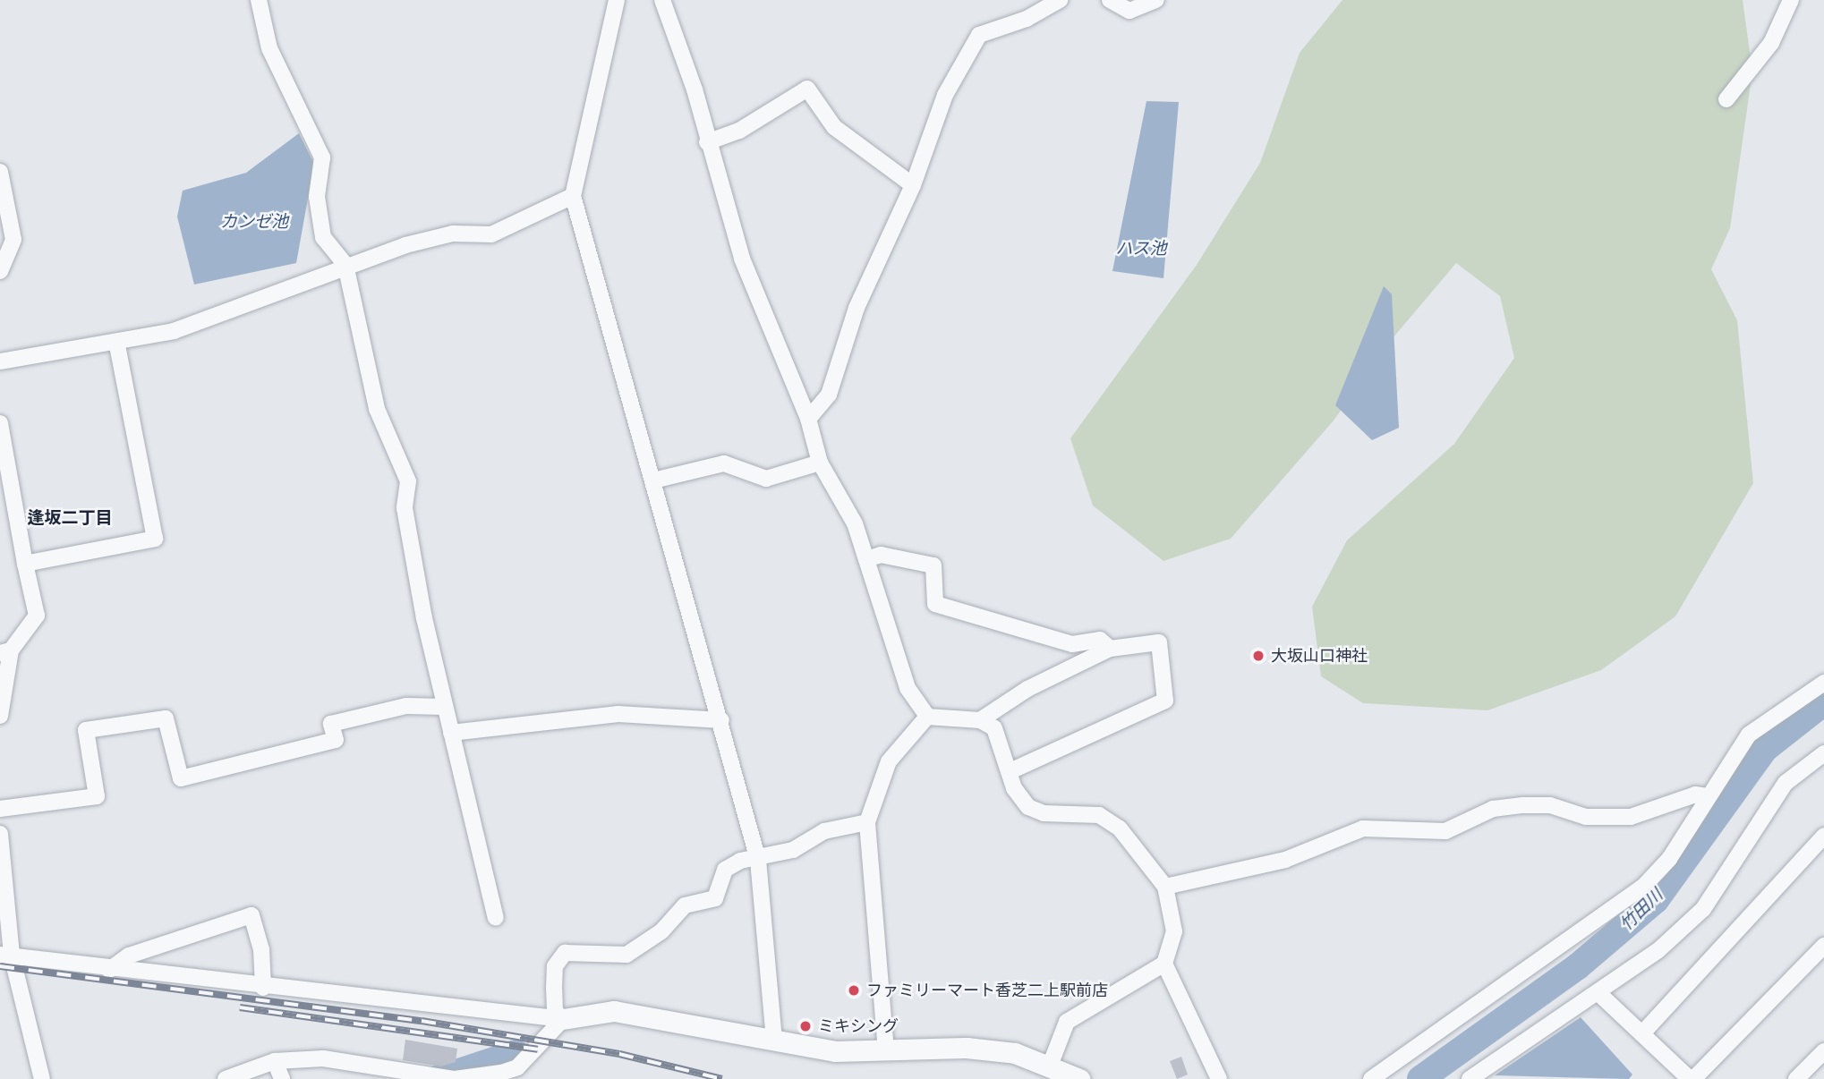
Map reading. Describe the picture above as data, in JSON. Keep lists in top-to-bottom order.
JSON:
{
  "districts": ["逢坂二丁目"],
  "water": ["カンゼ池", "ハス池", "竹田川"],
  "places": ["大坂山口神社", "ファミリーマート香芝二上駅前店", "ミキシング"]
}
